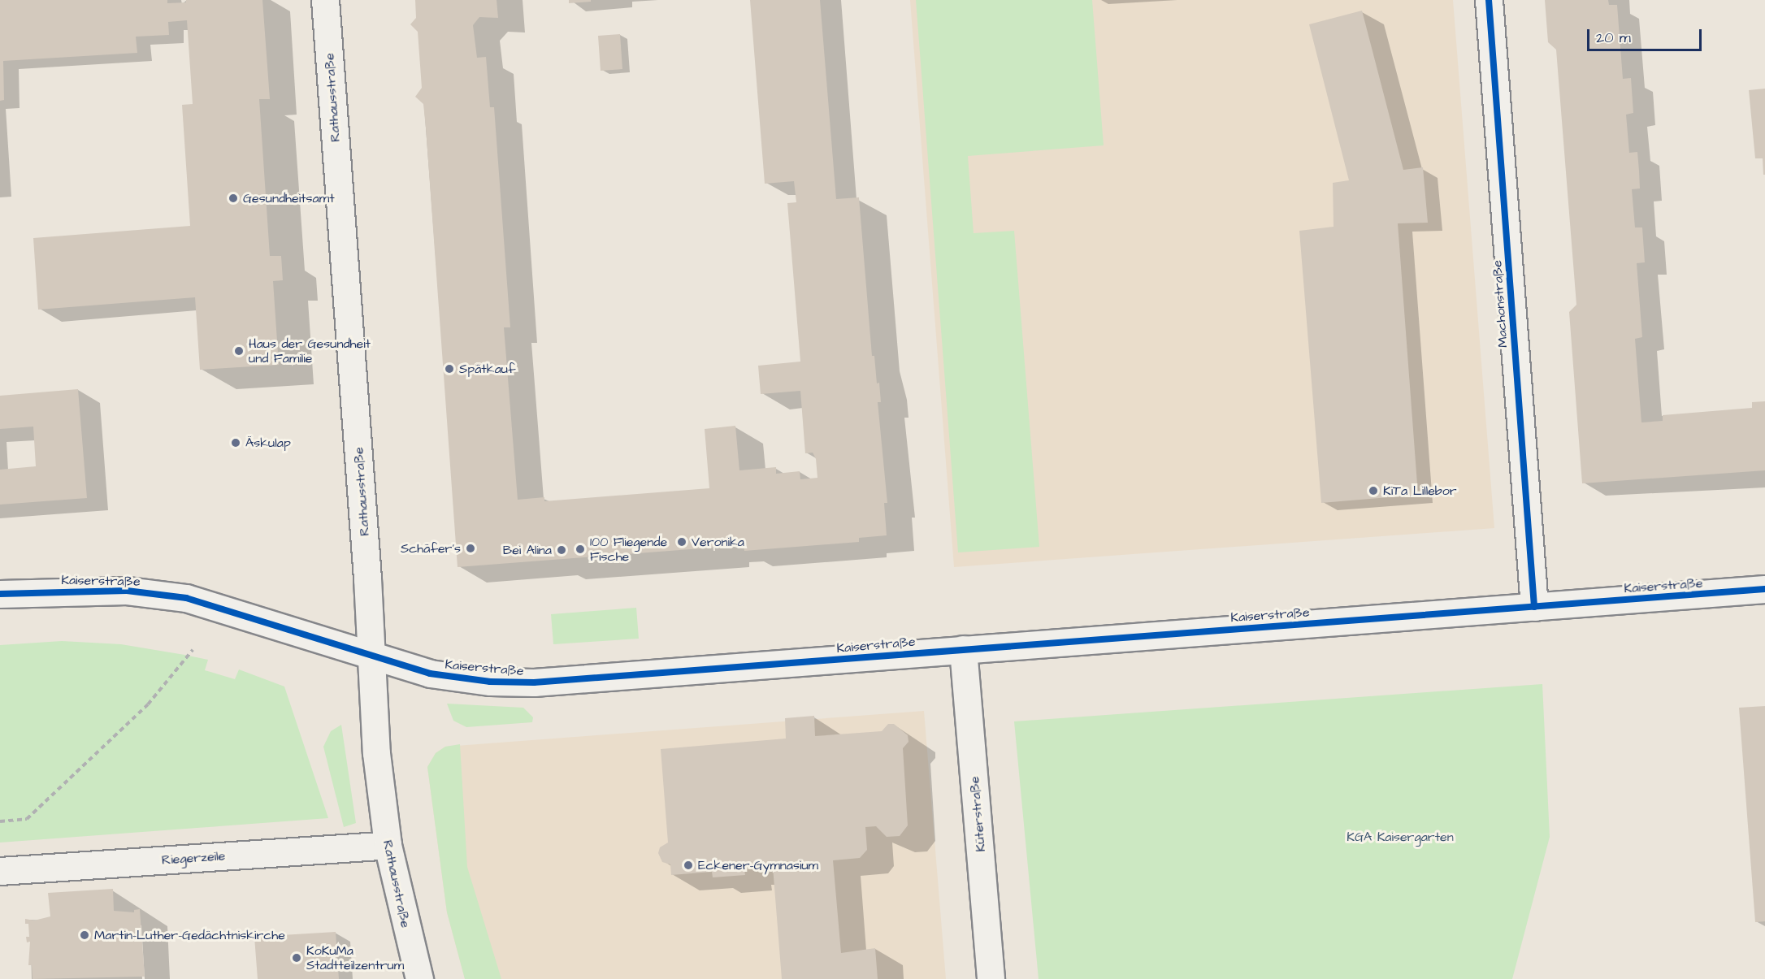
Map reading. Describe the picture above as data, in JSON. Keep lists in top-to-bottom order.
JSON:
{
  "streets": {
    "street": [
      "Rathausstraße",
      "Machonstraße",
      "Kaiserstraße",
      "Küterstraße",
      "Riegerzeile"
    ]
  },
  "crossings": [
    ["Rathausstraße", "Kaiserstraße"],
    ["Rathausstraße", "Riegerzeile"],
    ["Machonstraße", "Kaiserstraße"],
    ["Kaiserstraße", "Küterstraße"]
  ],
  "parks": ["KGA Kaisergarten"],
  "places": [
    "Gesundheitsamt",
    "Haus der Gesundheit und Familie",
    "Spätkauf",
    "Äskulap",
    "KiTa Lillebor",
    "Veronika",
    "Schäfer's",
    "100 Fliegende Fische",
    "Bei Alina",
    "Eckener-Gymnasium",
    "Martin-Luther-Gedächtniskirche",
    "KoKuMa Stadtteilzentrum"
  ],
  "scale_bar": "20 m"
}
